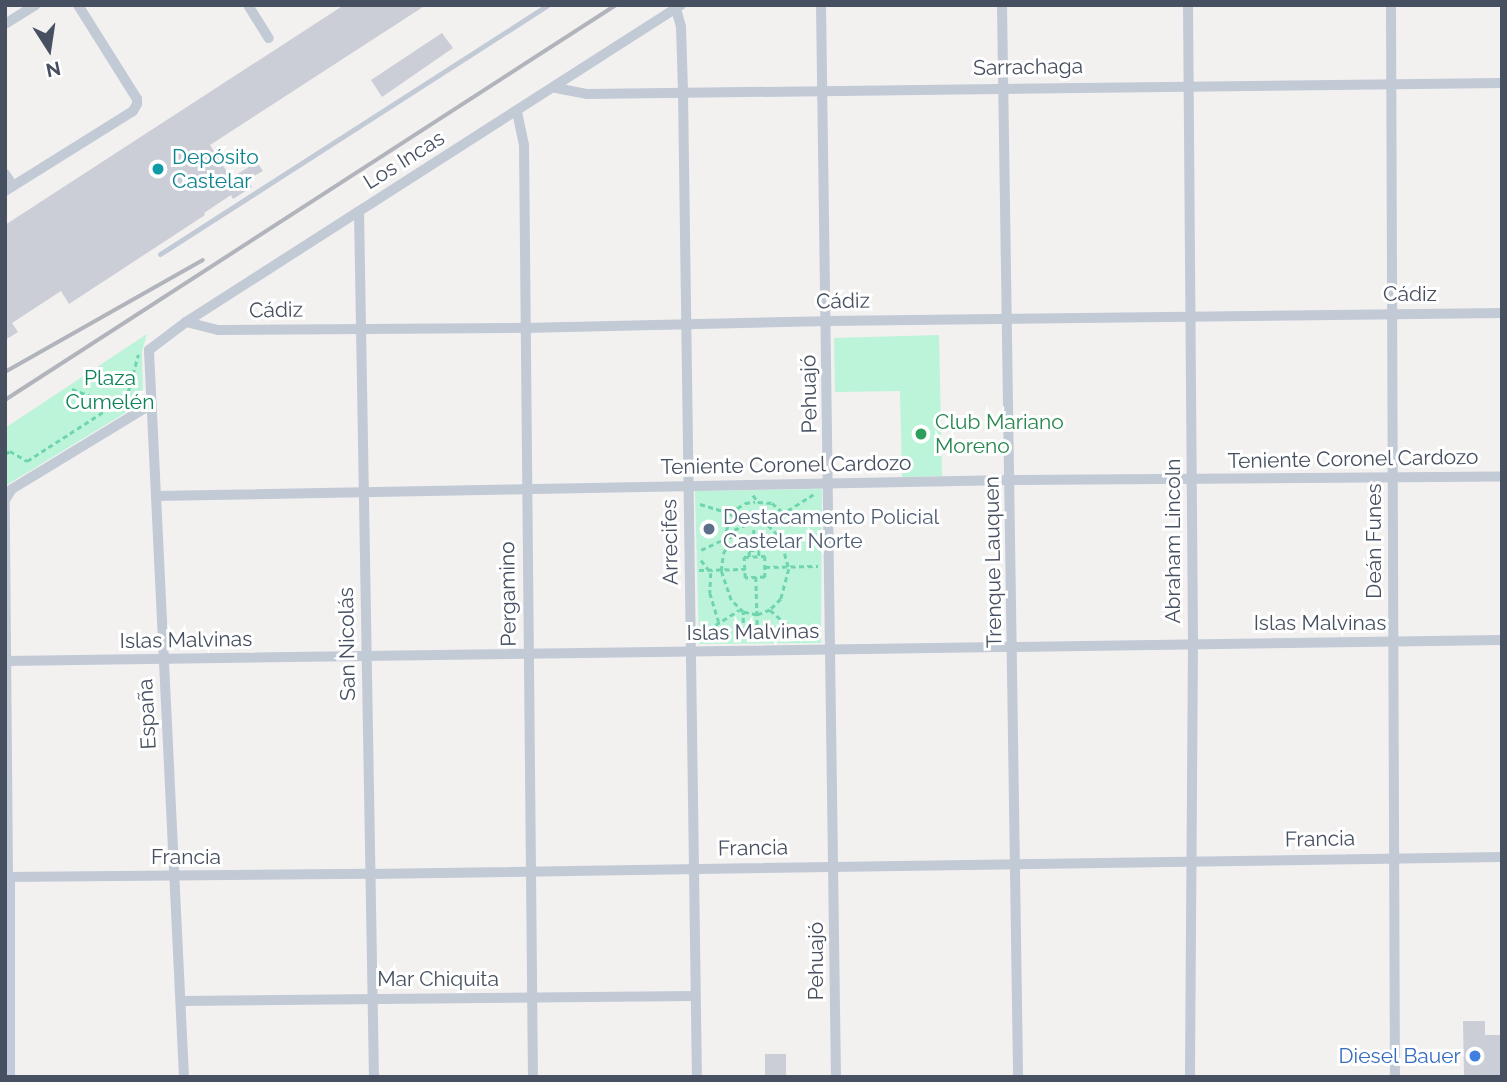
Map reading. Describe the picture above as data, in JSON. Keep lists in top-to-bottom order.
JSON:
{
  "streets": {
    "street": [
      "Sarrachaga",
      "Los Incas",
      "Cádiz",
      "Pehuajó",
      "Teniente Coronel Cardozo",
      "Abraham Lincoln",
      "Deán Funes",
      "Arrecifes",
      "Trenque Lauquen",
      "Pergamino",
      "Islas Malvinas",
      "San Nicolás",
      "España",
      "Francia",
      "Mar Chiquita"
    ]
  },
  "crossings": [
    ["Sarrachaga", "Los Incas"],
    ["Sarrachaga", "Pehuajó"],
    ["Sarrachaga", "Abraham Lincoln"],
    ["Sarrachaga", "Deán Funes"],
    ["Sarrachaga", "Arrecifes"],
    ["Sarrachaga", "Trenque Lauquen"],
    ["Los Incas", "Cádiz"],
    ["Los Incas", "Arrecifes"],
    ["Los Incas", "Pergamino"],
    ["Los Incas", "San Nicolás"],
    ["Los Incas", "España"],
    ["Cádiz", "Pehuajó"],
    ["Cádiz", "Abraham Lincoln"],
    ["Cádiz", "Deán Funes"],
    ["Cádiz", "Arrecifes"],
    ["Cádiz", "Trenque Lauquen"],
    ["Cádiz", "Pergamino"],
    ["Cádiz", "San Nicolás"],
    ["Pehuajó", "Teniente Coronel Cardozo"],
    ["Pehuajó", "Islas Malvinas"],
    ["Pehuajó", "Francia"],
    ["Teniente Coronel Cardozo", "Abraham Lincoln"],
    ["Teniente Coronel Cardozo", "Deán Funes"],
    ["Teniente Coronel Cardozo", "Arrecifes"],
    ["Teniente Coronel Cardozo", "Trenque Lauquen"],
    ["Teniente Coronel Cardozo", "Pergamino"],
    ["Teniente Coronel Cardozo", "San Nicolás"],
    ["Teniente Coronel Cardozo", "España"],
    ["Abraham Lincoln", "Islas Malvinas"],
    ["Abraham Lincoln", "Francia"],
    ["Deán Funes", "Islas Malvinas"],
    ["Deán Funes", "Francia"],
    ["Arrecifes", "Islas Malvinas"],
    ["Arrecifes", "Francia"],
    ["Arrecifes", "Mar Chiquita"],
    ["Trenque Lauquen", "Islas Malvinas"],
    ["Trenque Lauquen", "Francia"],
    ["Pergamino", "Islas Malvinas"],
    ["Pergamino", "Francia"],
    ["Pergamino", "Mar Chiquita"],
    ["Islas Malvinas", "San Nicolás"],
    ["Islas Malvinas", "España"],
    ["San Nicolás", "Francia"],
    ["San Nicolás", "Mar Chiquita"],
    ["España", "Francia"],
    ["España", "Mar Chiquita"]
  ],
  "parks": ["Plaza Cumelén"],
  "places": [
    "Depósito Castelar",
    "Club Mariano Moreno",
    "Destacamento Policial Castelar Norte",
    "Diesel Bauer"
  ],
  "north": "bottom"
}
